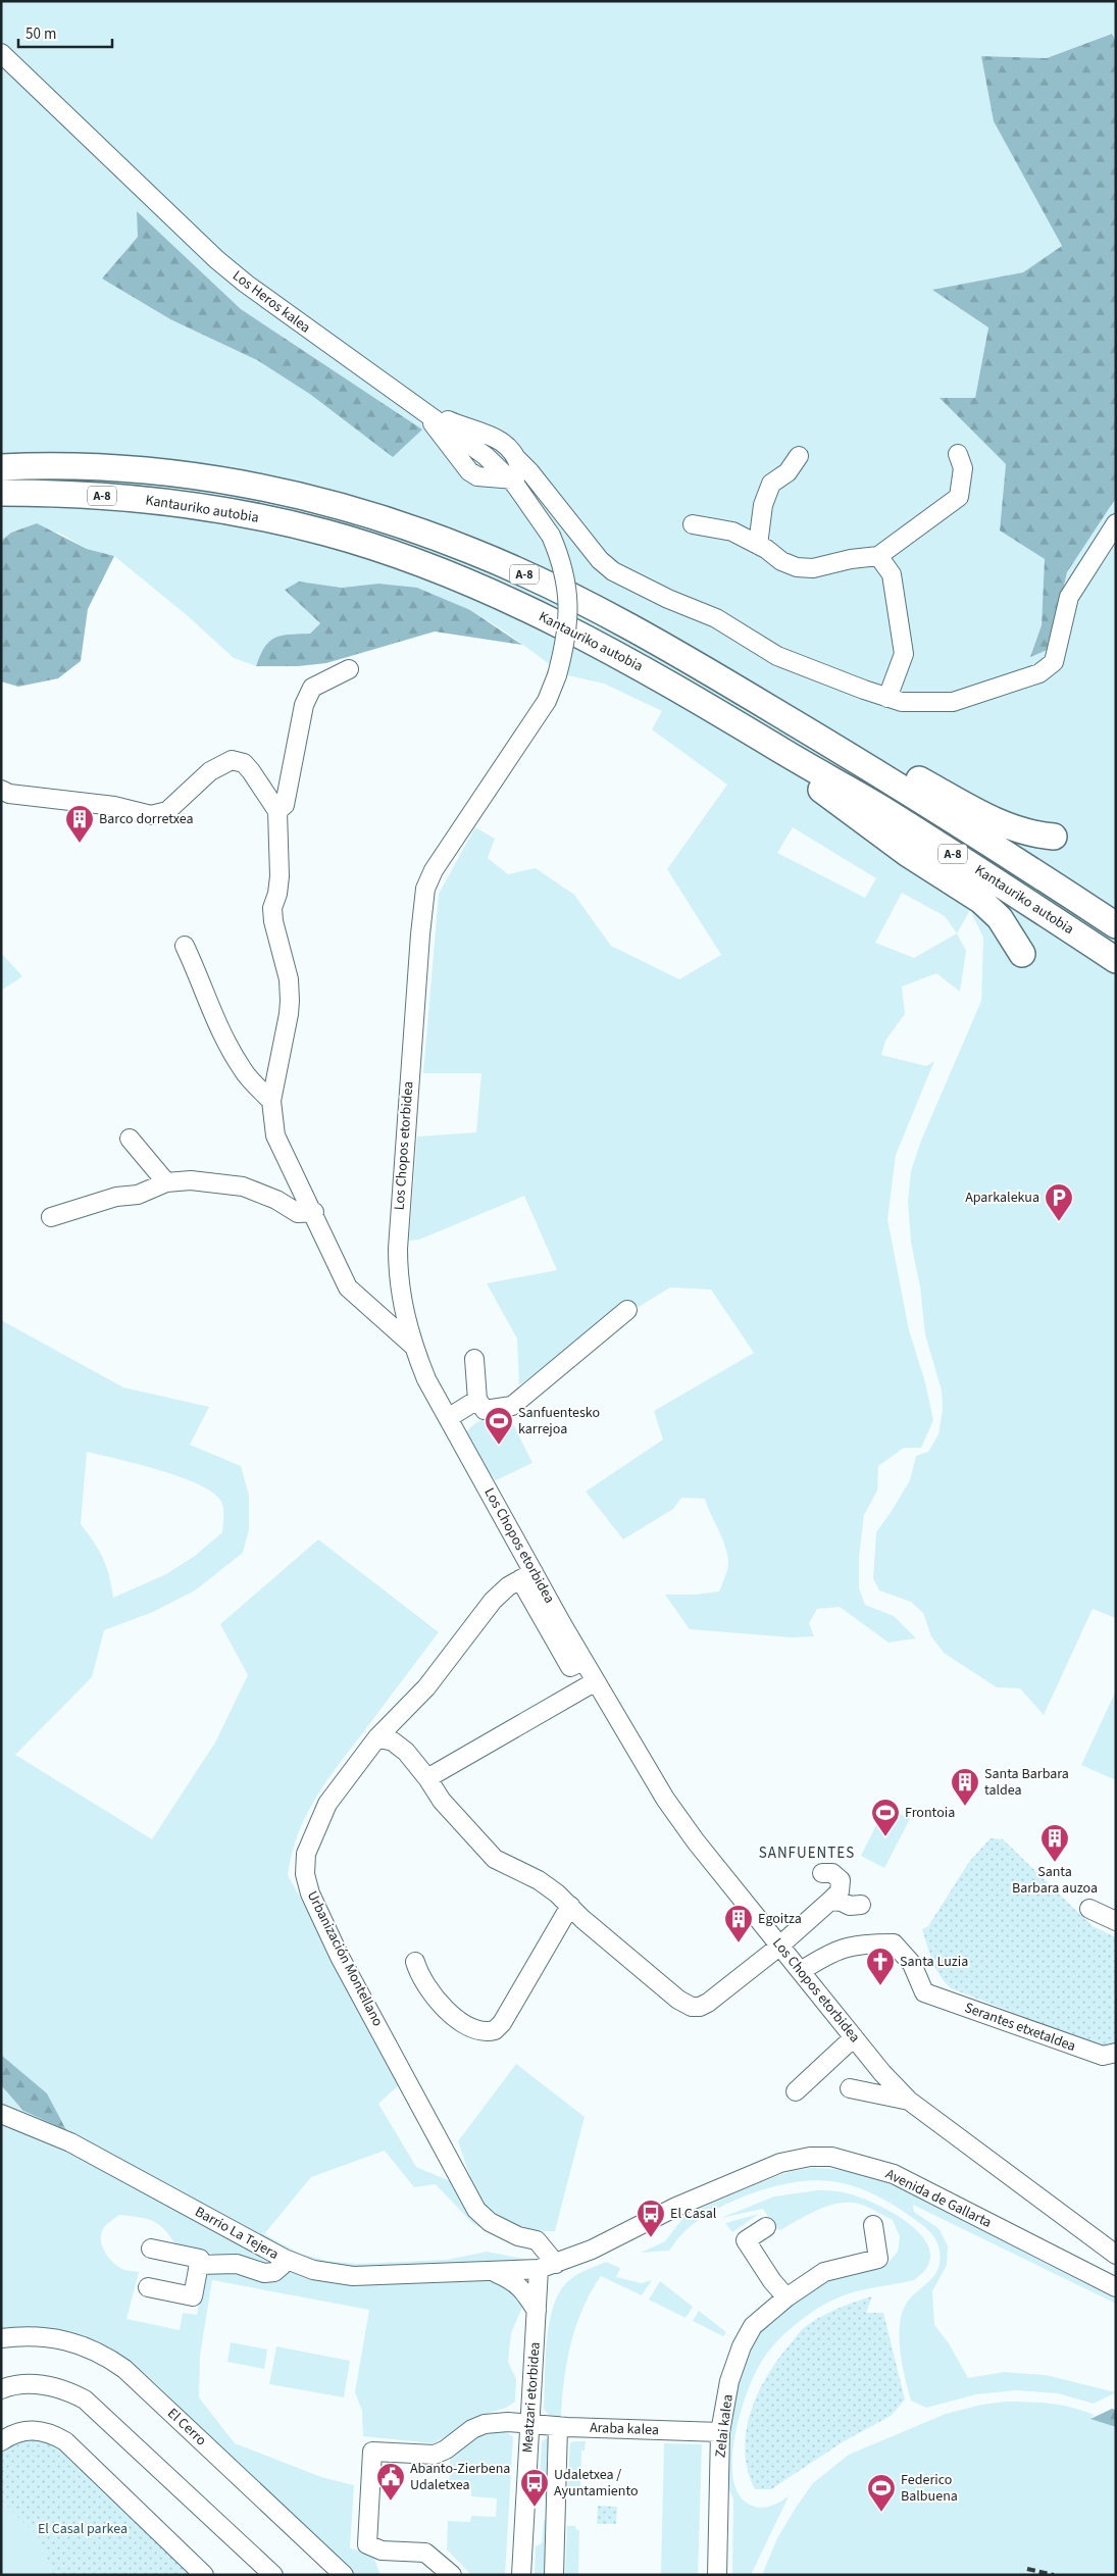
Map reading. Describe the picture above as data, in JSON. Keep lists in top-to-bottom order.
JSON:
{
  "streets": {
    "highway": ["A-8", "Kantauriko autobia"],
    "street": [
      "Los Heros kalea",
      "Los Chopos etorbidea",
      "Urbanización Montellano",
      "Serantes etxetaldea",
      "Avenida de Gallarta",
      "Barrio La Tejera",
      "Meatzari etorbidea",
      "Zelai kalea",
      "El Cerro",
      "Araba kalea"
    ]
  },
  "crossings": [
    ["Los Chopos etorbidea", "Urbanización Montellano"],
    ["Los Chopos etorbidea", "Serantes etxetaldea"],
    ["Urbanización Montellano", "Avenida de Gallarta"],
    ["Urbanización Montellano", "Meatzari etorbidea"],
    ["Avenida de Gallarta", "Barrio La Tejera"],
    ["Avenida de Gallarta", "Meatzari etorbidea"],
    ["Barrio La Tejera", "Meatzari etorbidea"],
    ["Meatzari etorbidea", "Araba kalea"],
    ["Zelai kalea", "Araba kalea"]
  ],
  "districts": ["SANFUENTES"],
  "parks": ["El Casal parkea"],
  "places": {
    "building": [
      "Barco dorretxea",
      "Santa Barbara taldea",
      "Santa Barbara auzoa",
      "Egoitza"
    ],
    "parking": ["Aparkalekua"],
    "sports": ["Sanfuentesko karrejoa", "Frontoia", "Federico Balbuena"],
    "church": ["Santa Luzia"],
    "bus stop": ["El Casal", "Udaletxea / Ayuntamiento"],
    "public building": ["Abanto-Zierbena Udaletxea"]
  },
  "scale_bar": "50 m"
}
